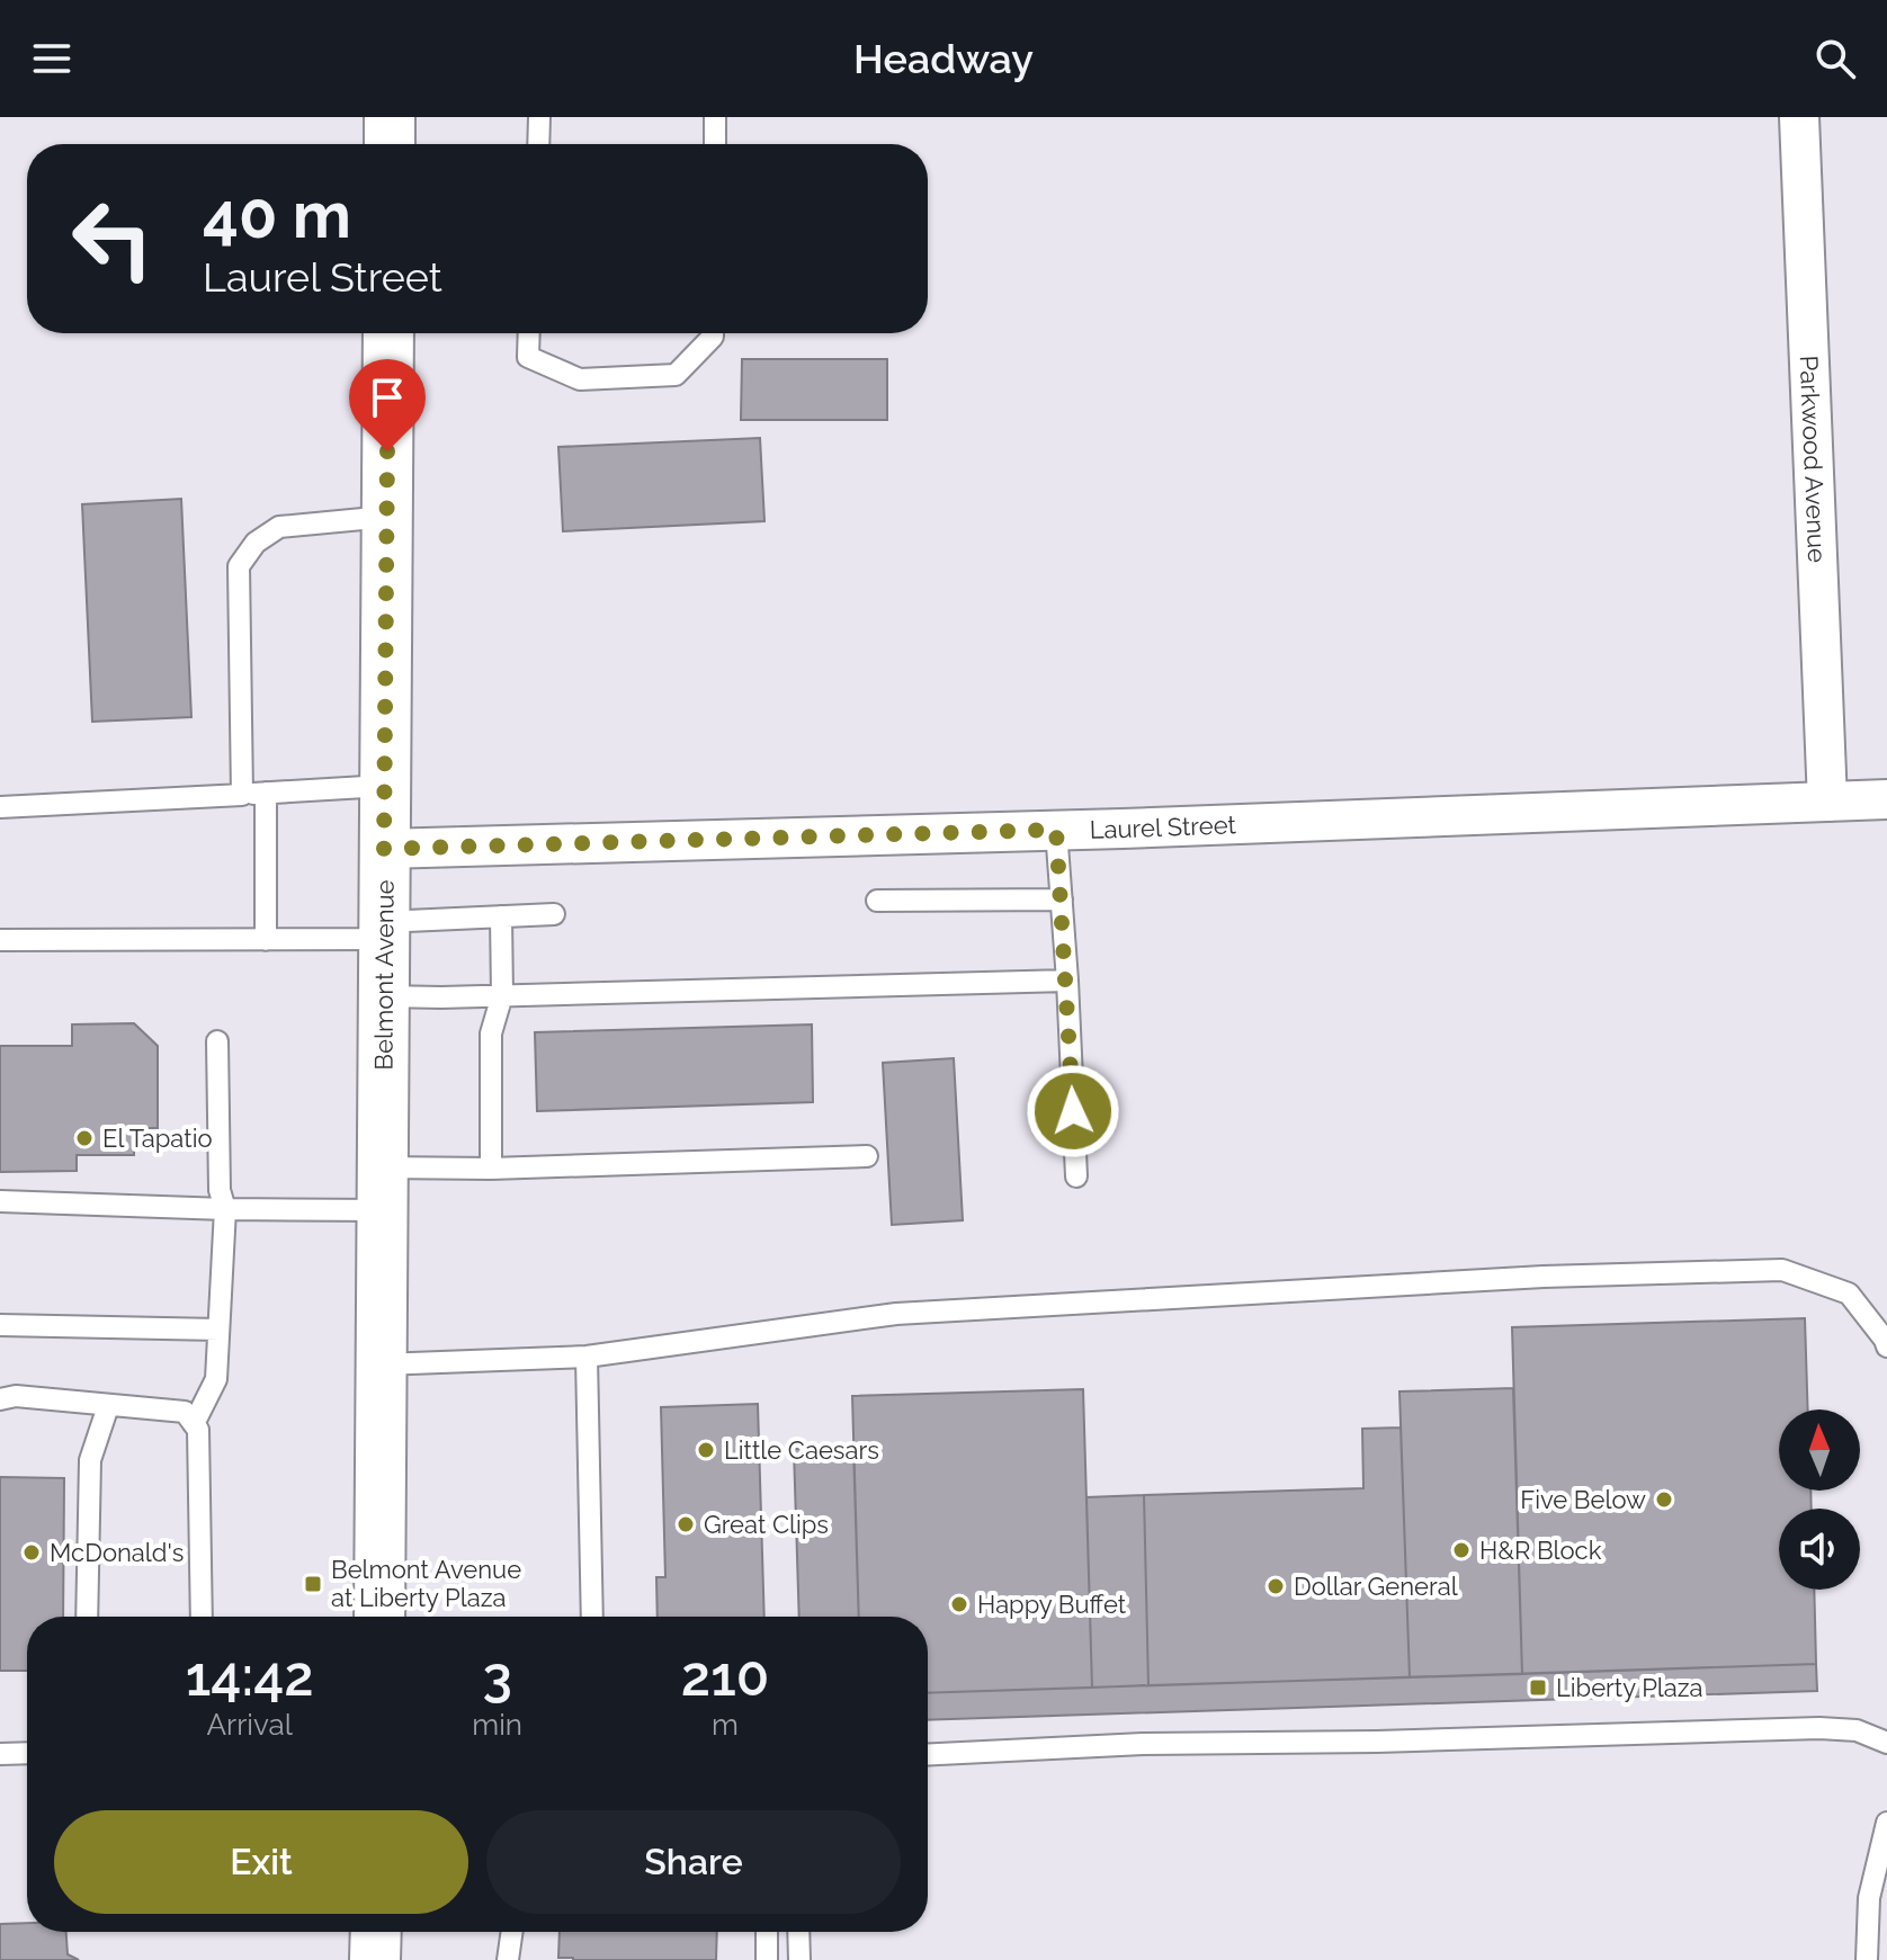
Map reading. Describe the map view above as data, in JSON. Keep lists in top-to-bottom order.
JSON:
{
  "streets": {
    "main road": ["Belmont Avenue"],
    "street": ["Parkwood Avenue", "Laurel Street"]
  },
  "crossings": [
    ["Parkwood Avenue", "Laurel Street"],
    ["Laurel Street", "Belmont Avenue"]
  ],
  "places": {
    "other": [
      "El Tapatio",
      "Little Caesars",
      "Five Below",
      "Great Clips",
      "H&R Block",
      "McDonald's",
      "Dollar General",
      "Happy Buffet"
    ],
    "transit": ["Belmont Avenue at Liberty Plaza", "Liberty Plaza"]
  },
  "north": "top",
  "page": {
    "header": "Headway",
    "turn": ["40 m", "Laurel Street"],
    "eta": [
      "14:42",
      "Arrival",
      "3",
      "min",
      "210",
      "m"
    ],
    "buttons": ["Exit", "Share"]
  }
}
